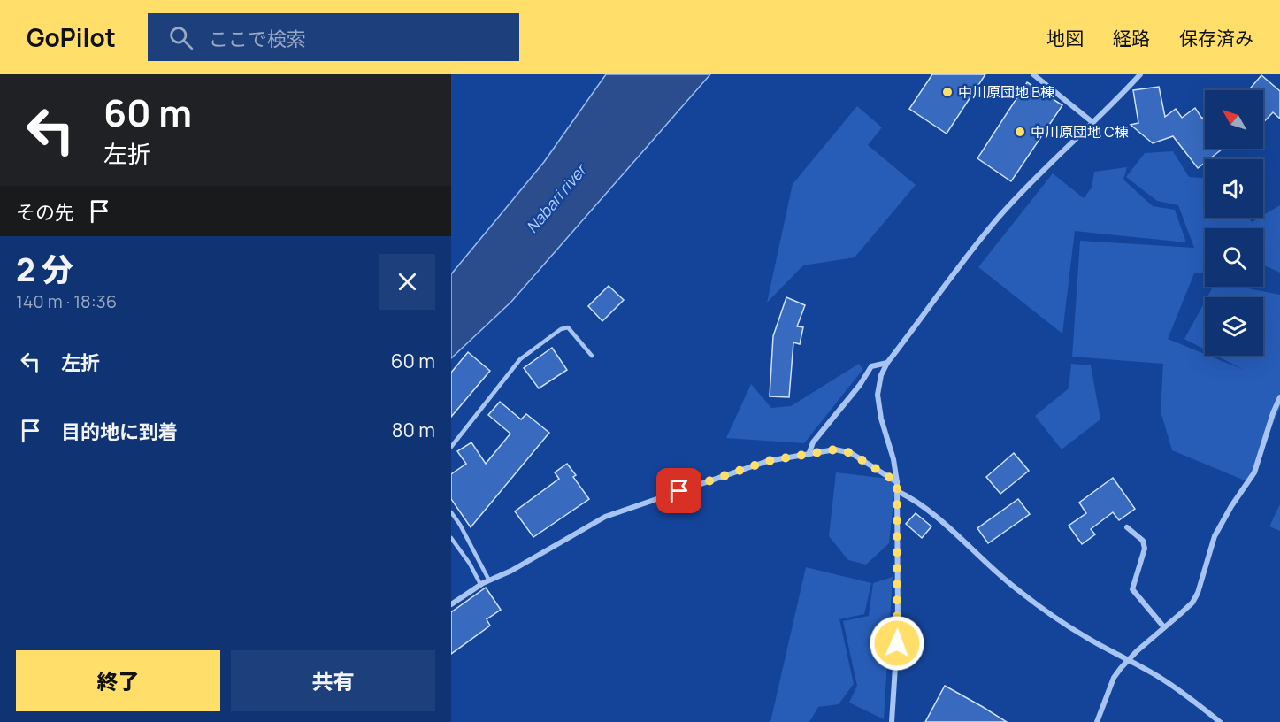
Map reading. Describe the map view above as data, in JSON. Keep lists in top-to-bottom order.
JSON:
{
  "water": ["Nabari river"],
  "places": ["中川原団地 B棟", "中川原団地 C棟"],
  "north": "top left",
  "page": {
    "header": "GoPilot",
    "search": "ここで検索",
    "nav": ["地図", "経路", "保存済み"],
    "turn": ["60 m", "左折"],
    "then": "その先",
    "heading": ["2 分", "140 m · 18:36"],
    "list": [
      {
        "name": "左折",
        "value": "60 m"
      },
      {
        "name": "目的地に到着",
        "value": "80 m"
      }
    ],
    "buttons": ["終了", "共有"]
  }
}
